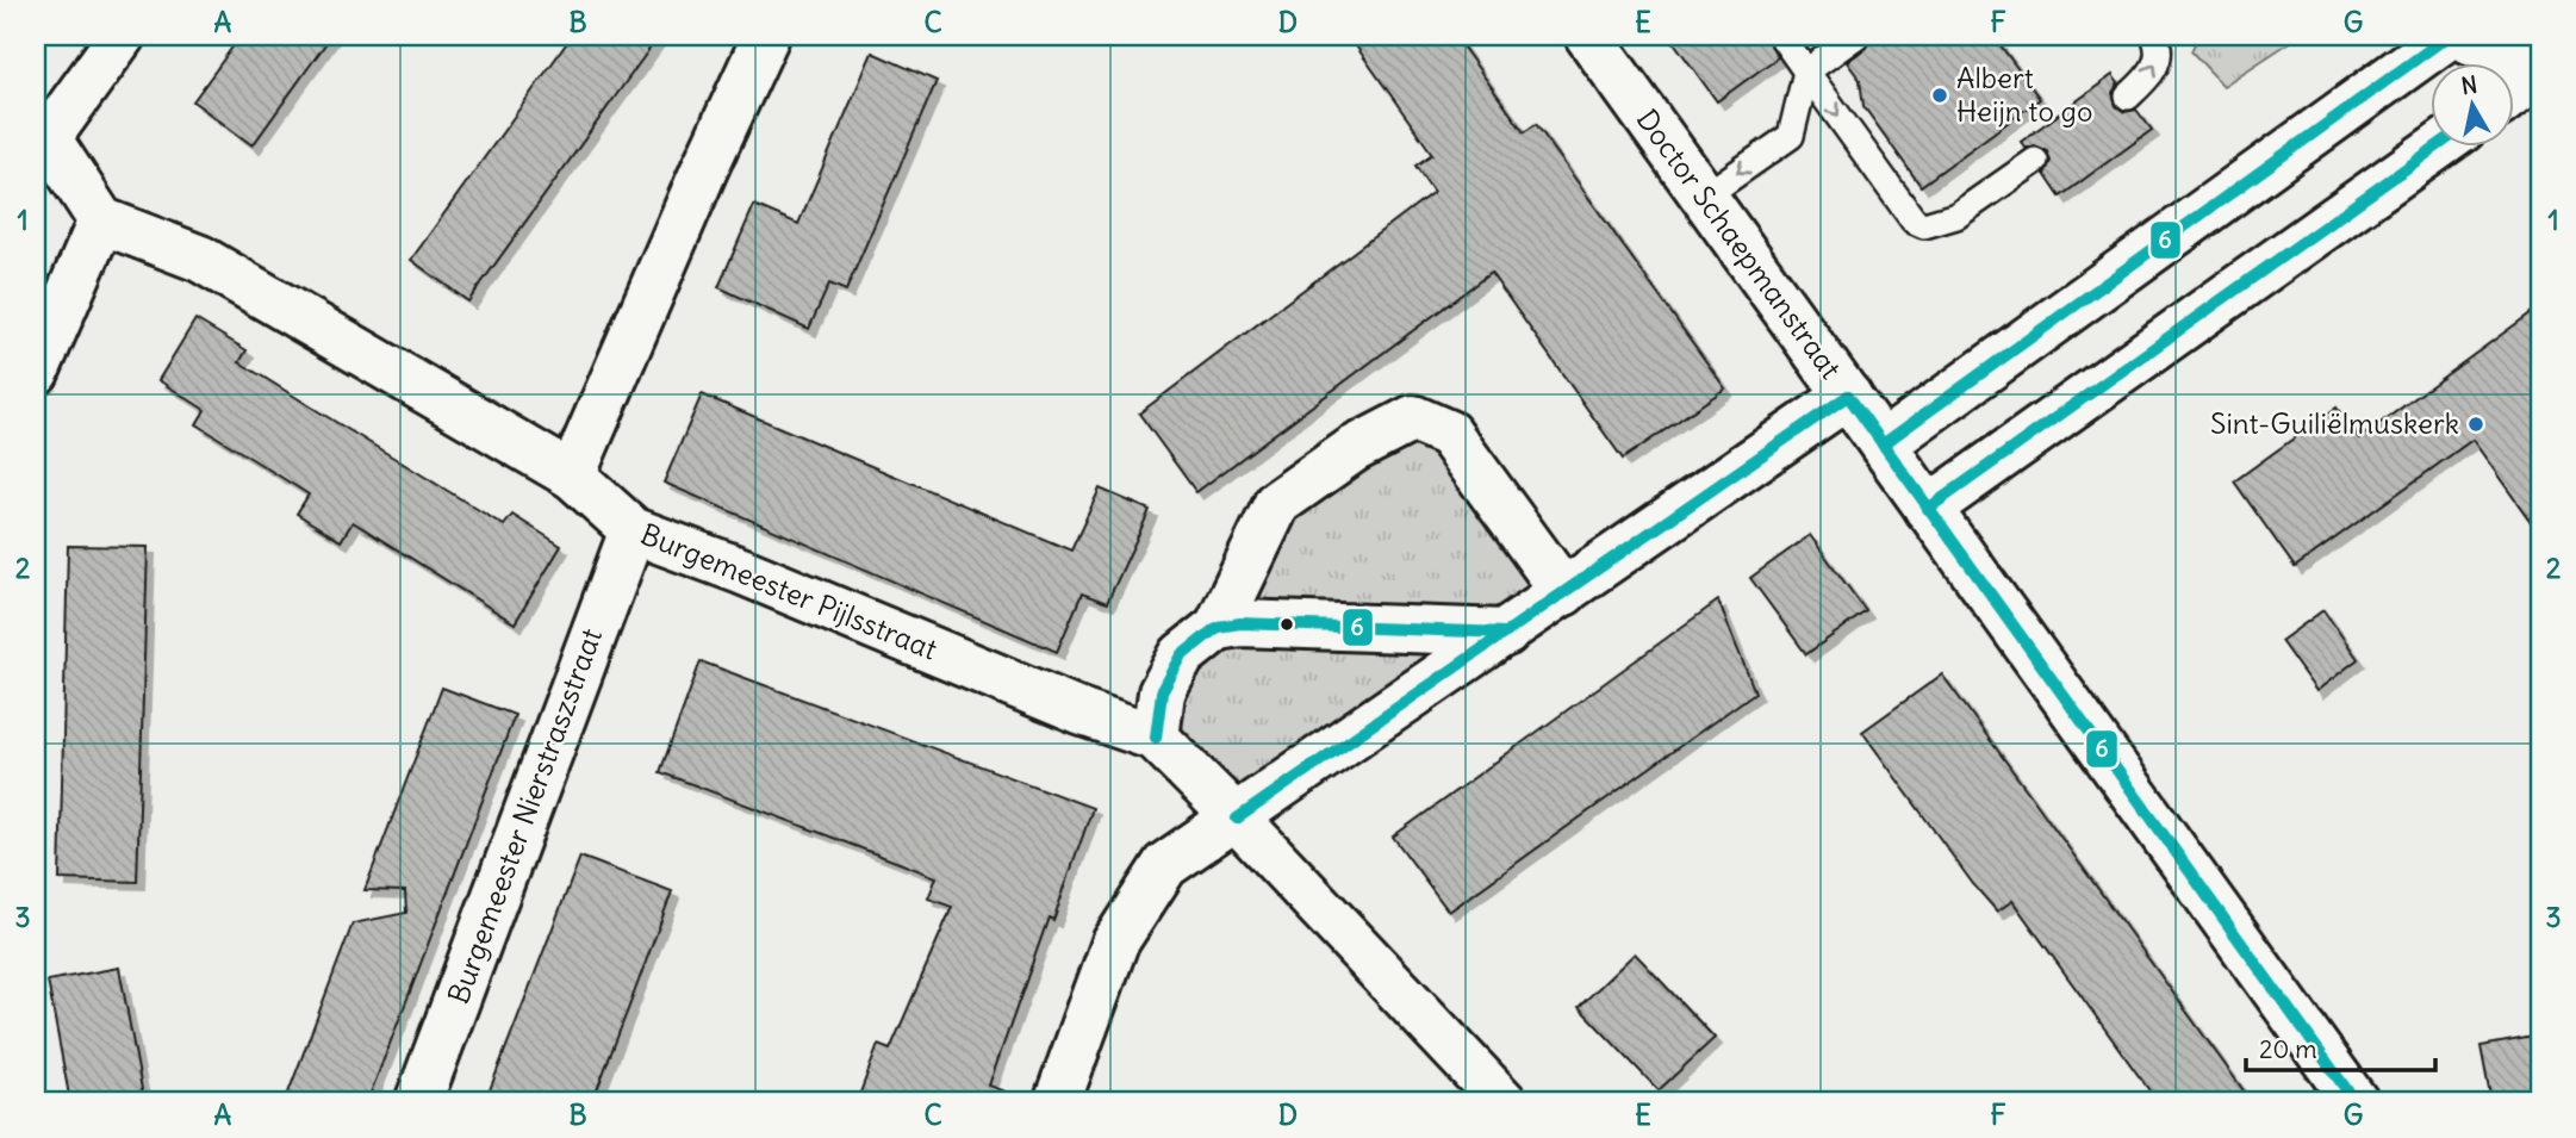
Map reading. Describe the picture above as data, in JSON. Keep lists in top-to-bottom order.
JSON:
{
  "streets": {
    "street": ["Doctor Schaepmanstraat", "Burgemeester Pijlsstraat", "Burgemeester Nierstraszstraat"]
  },
  "crossings": [
    ["Burgemeester Pijlsstraat", "Burgemeester Nierstraszstraat"]
  ],
  "places": ["Albert Heijn to go", "Sint-Guiliëlmuskerk"],
  "lines": ["transit line 6"],
  "scale_bar": "20 m",
  "north": "top",
  "grid": {
    "columns": [
      "A",
      "B",
      "C",
      "D",
      "E",
      "F",
      "G"
    ],
    "rows": ["1", "2", "3"]
  }
}
